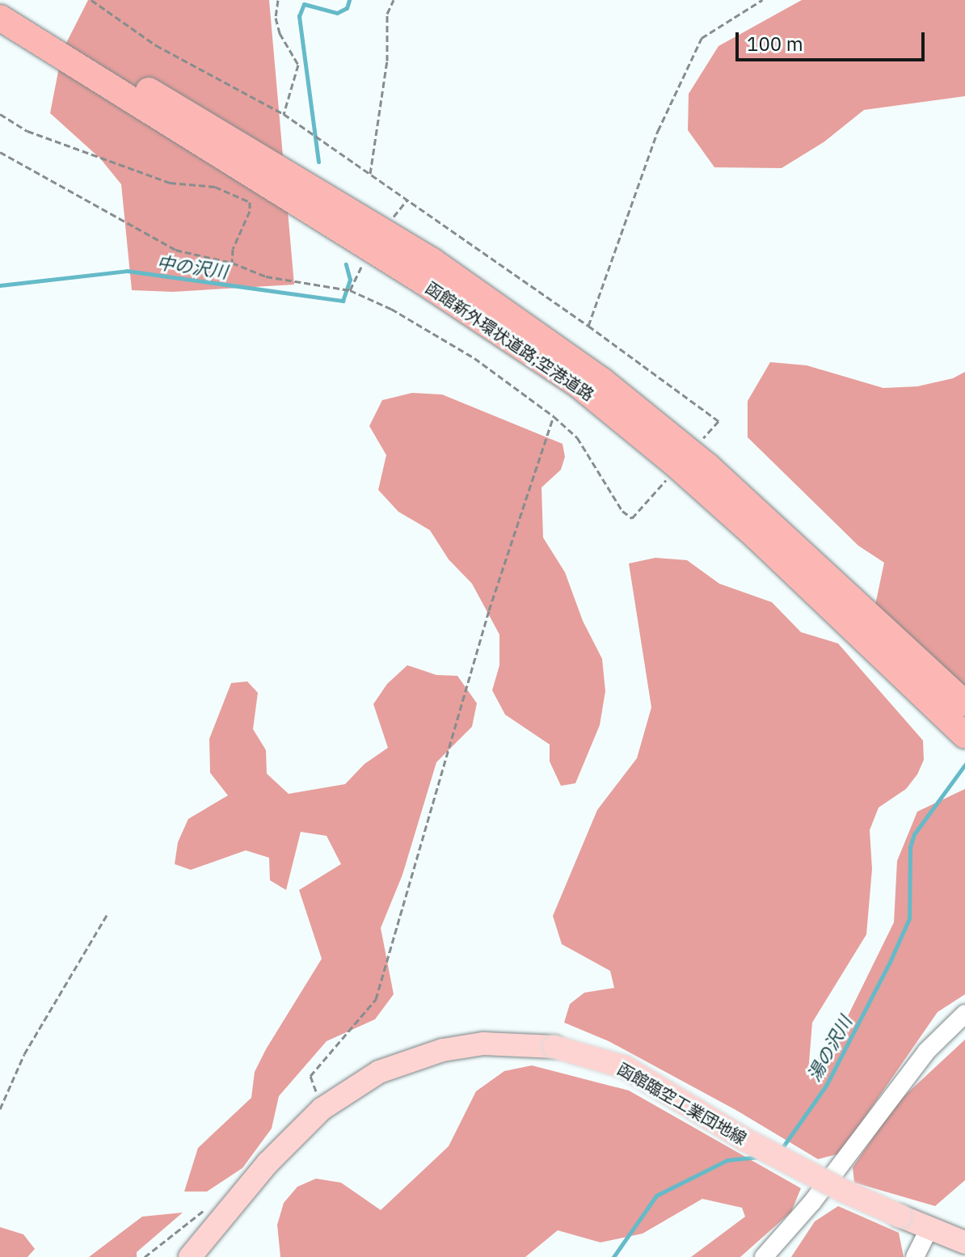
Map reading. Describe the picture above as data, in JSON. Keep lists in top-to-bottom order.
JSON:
{
  "streets": {
    "highway": ["函館新外環状道路;空港道路"],
    "main road": ["函館臨空工業団地線"]
  },
  "water": ["中の沢川", "湯の沢川"],
  "scale_bar": "100 m"
}
